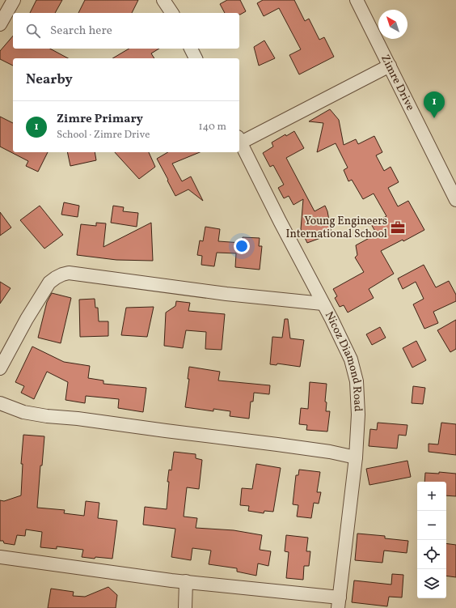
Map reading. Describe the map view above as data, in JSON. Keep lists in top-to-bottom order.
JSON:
{
  "streets": {
    "street": ["Zimre Drive", "Nicoz Diamond Road"]
  },
  "places": {
    "office": ["Young Engineers International School"]
  },
  "north": "top left",
  "page": {
    "search": "Search here",
    "heading": "Nearby",
    "pins": "1",
    "list": [
      {
        "mark": "1",
        "name": "Zimre Primary",
        "note": "School · Zimre Drive",
        "value": "140 m"
      }
    ],
    "map_buttons": ["+", "−"]
  }
}
